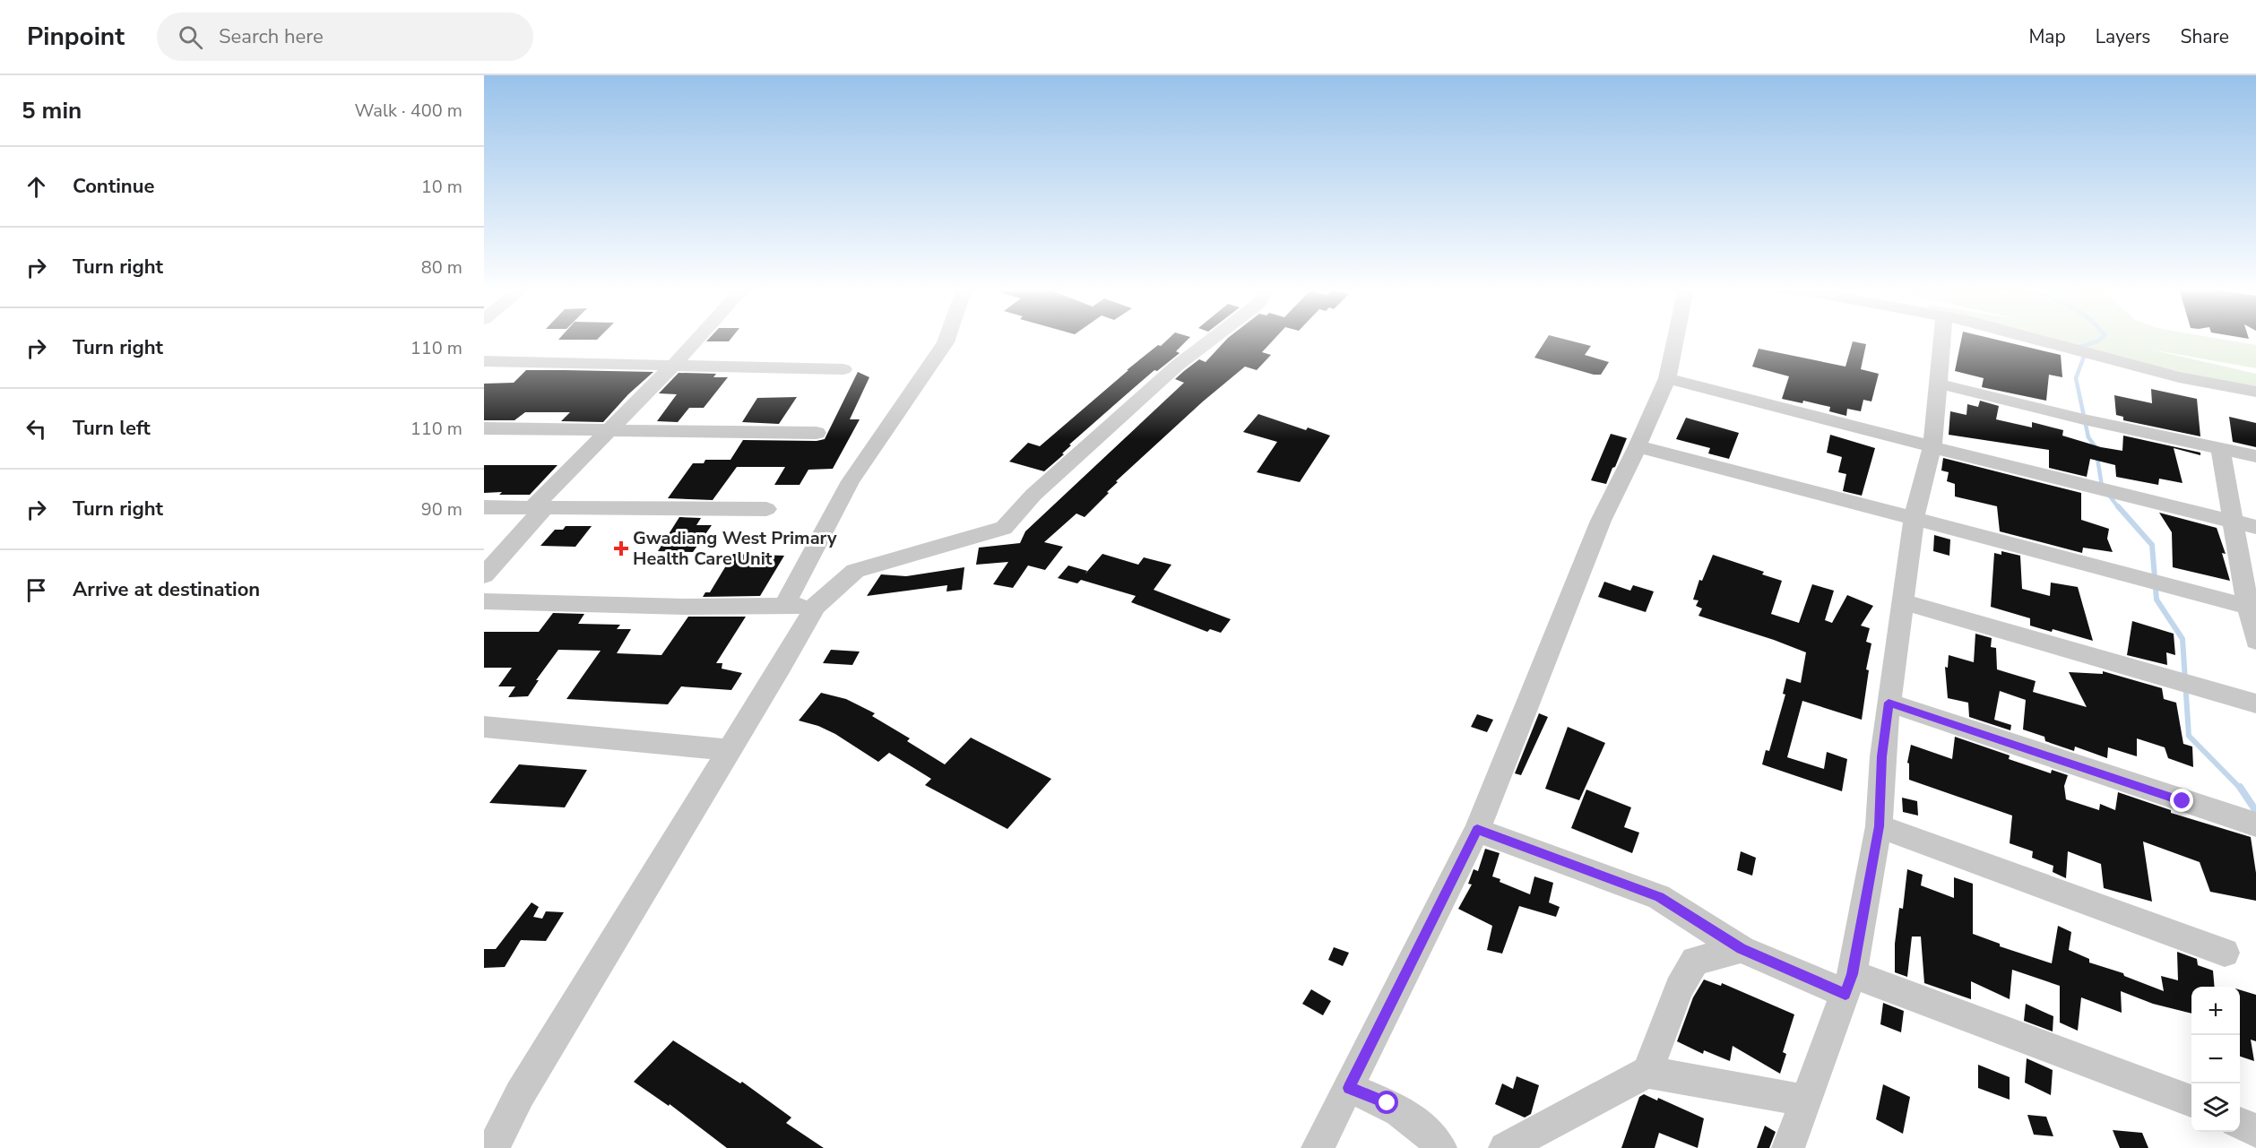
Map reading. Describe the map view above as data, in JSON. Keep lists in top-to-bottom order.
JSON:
{
  "places": {
    "health": ["Gwadiang West Primary Health Care Unit"]
  },
  "page": {
    "header": "Pinpoint",
    "search": "Search here",
    "nav": ["Map", "Layers", "Share"],
    "heading": ["5 min", "Walk · 400 m"],
    "list": [
      ["Continue", "10 m"],
      ["Turn right", "80 m"],
      ["Turn right", "110 m"],
      ["Turn left", "110 m"],
      ["Turn right", "90 m"],
      "Arrive at destination"
    ],
    "map_buttons": ["+", "−"]
  }
}
